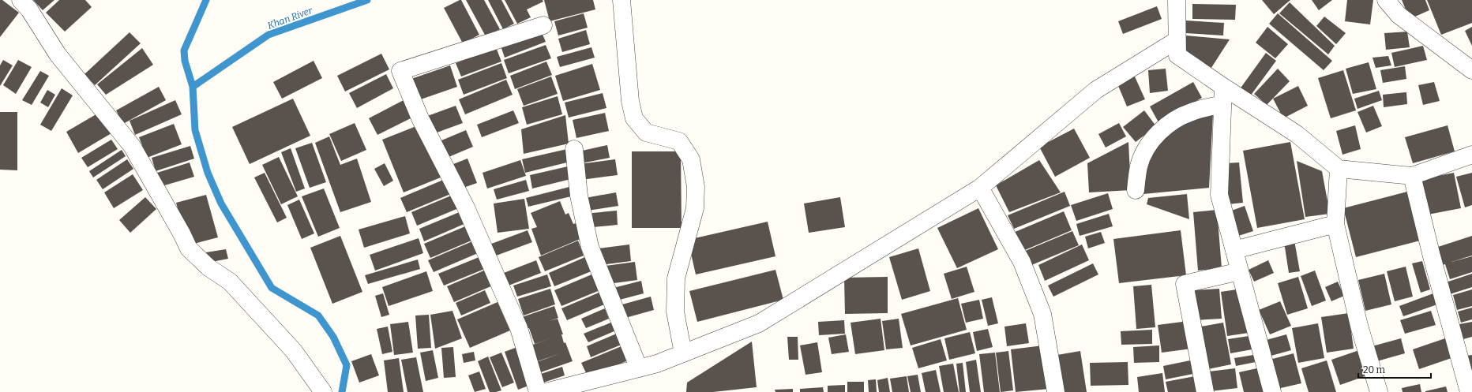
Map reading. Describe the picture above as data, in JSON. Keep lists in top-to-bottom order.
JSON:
{
  "water": ["Khan River"],
  "scale_bar": "20 m"
}
